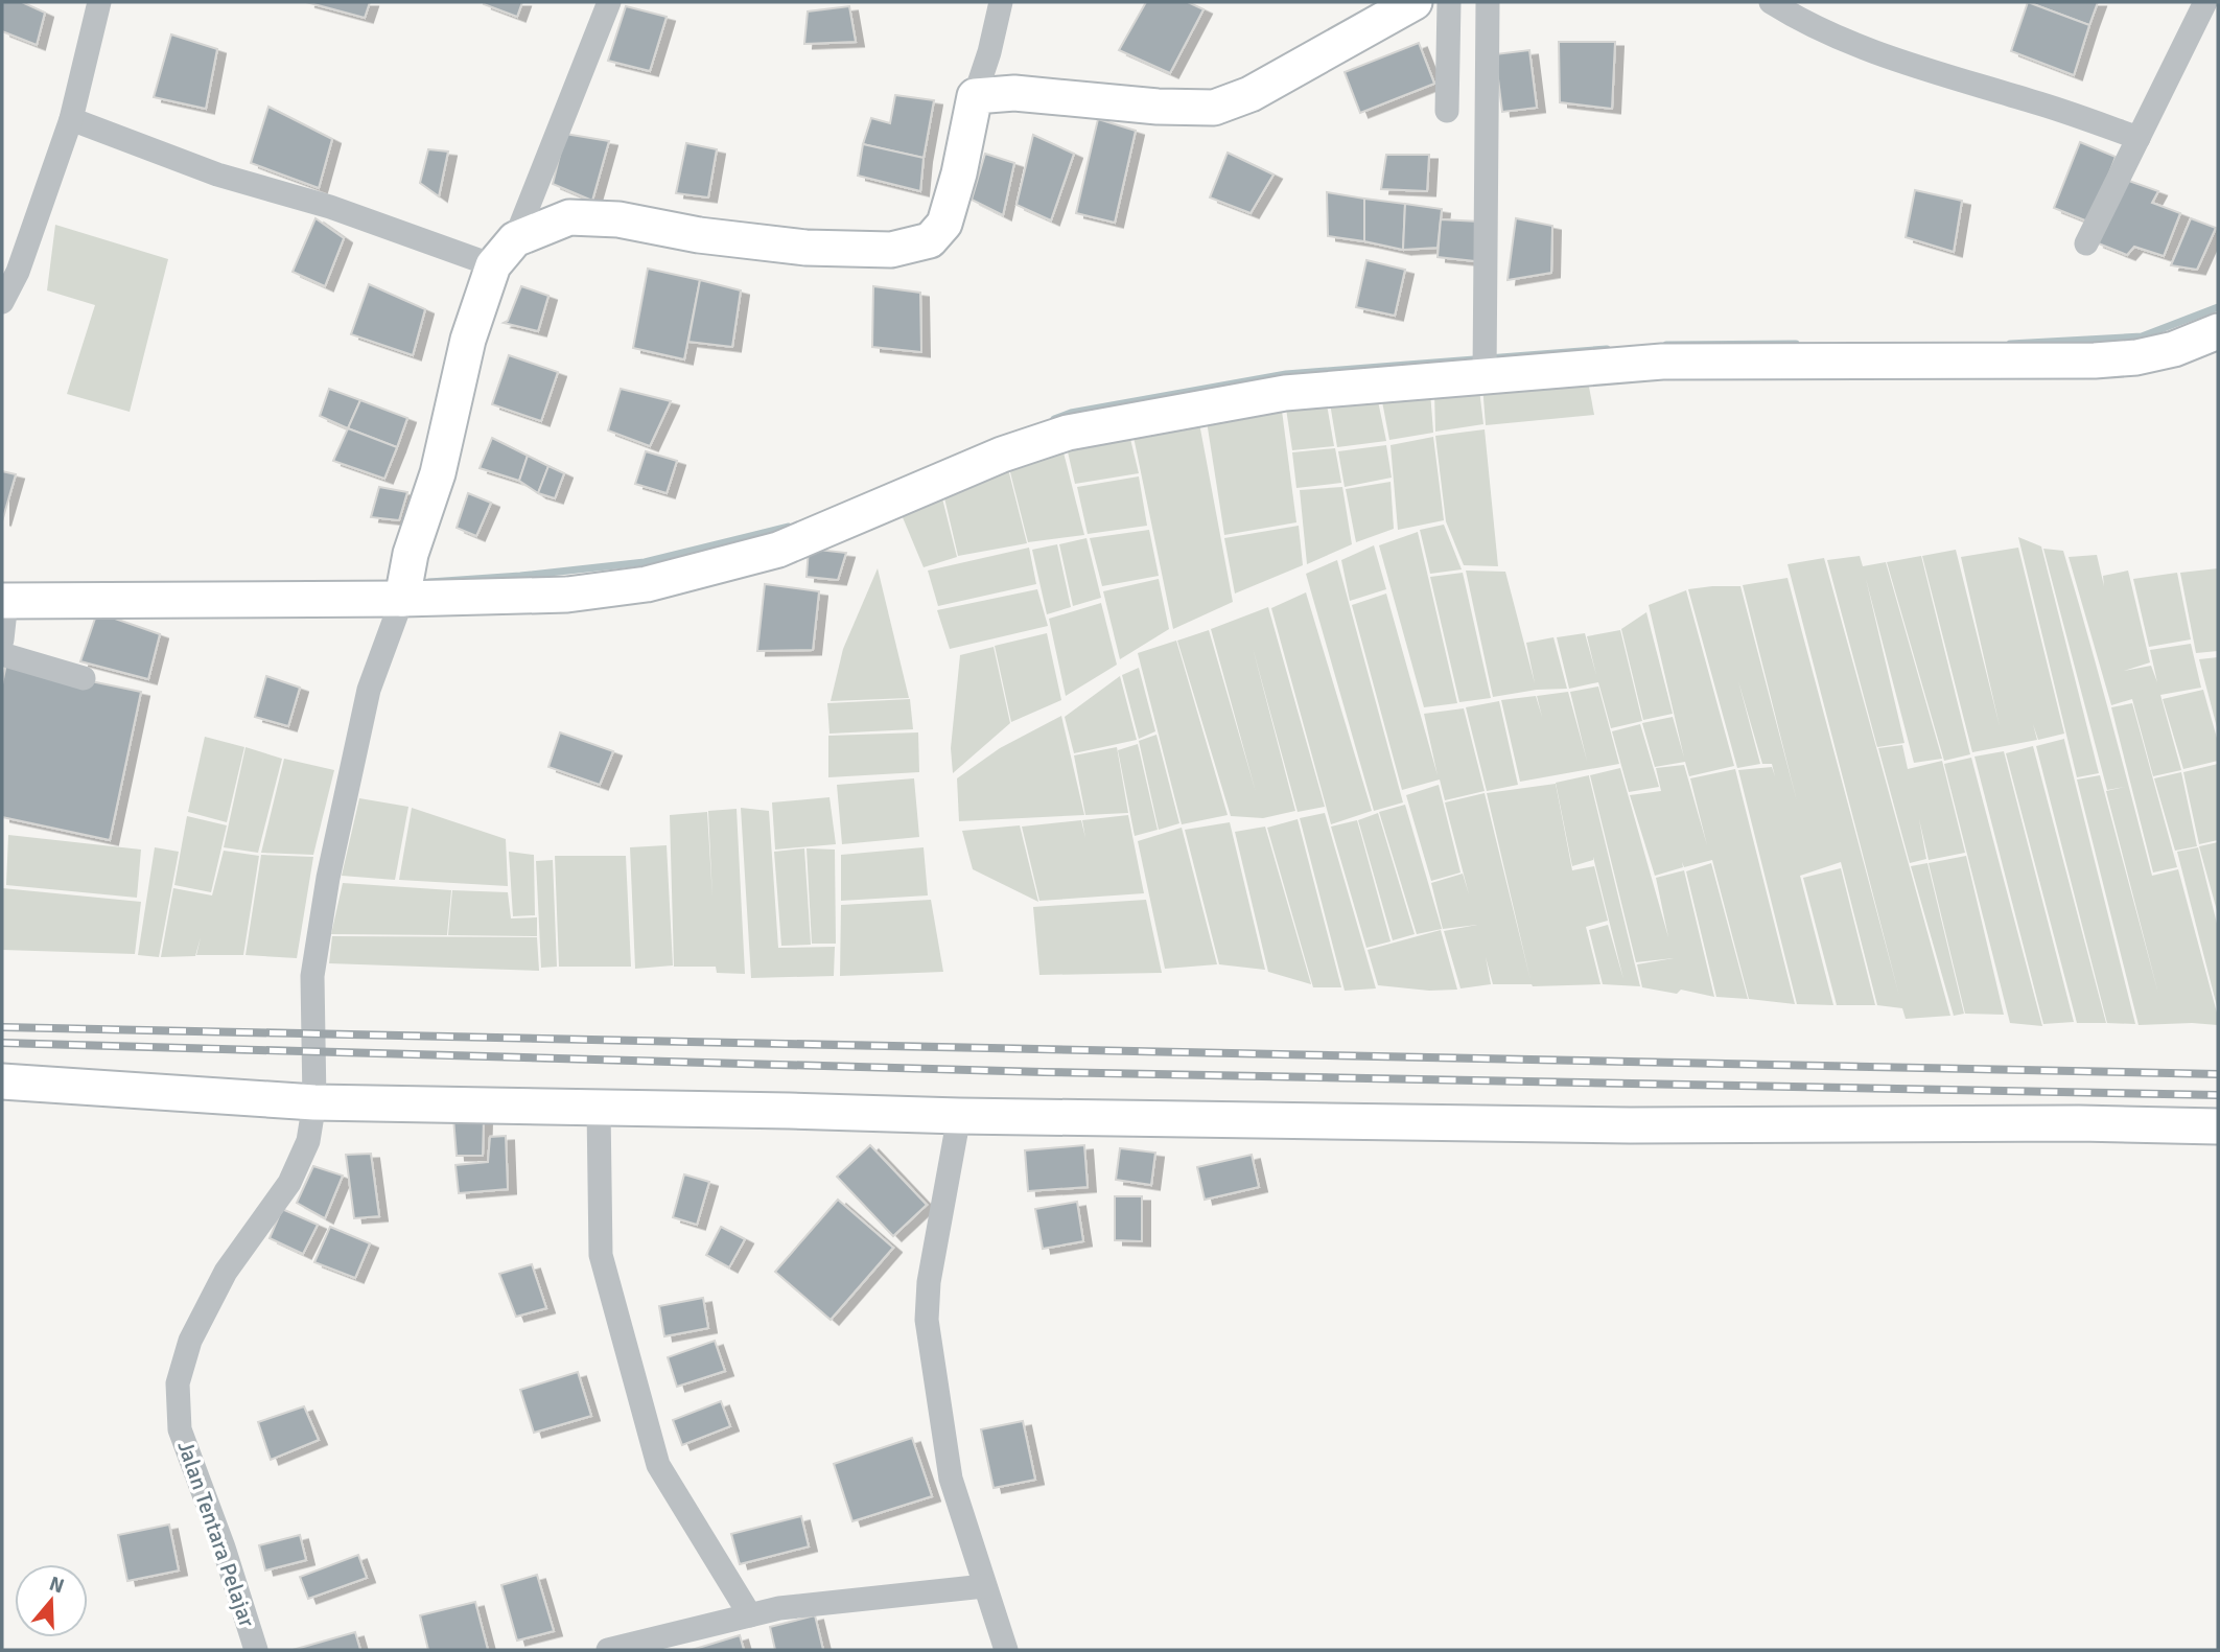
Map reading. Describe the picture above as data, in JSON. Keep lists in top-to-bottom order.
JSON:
{
  "streets": {
    "street": ["Jalan Tentara Pelajar"]
  },
  "north": "top"
}
